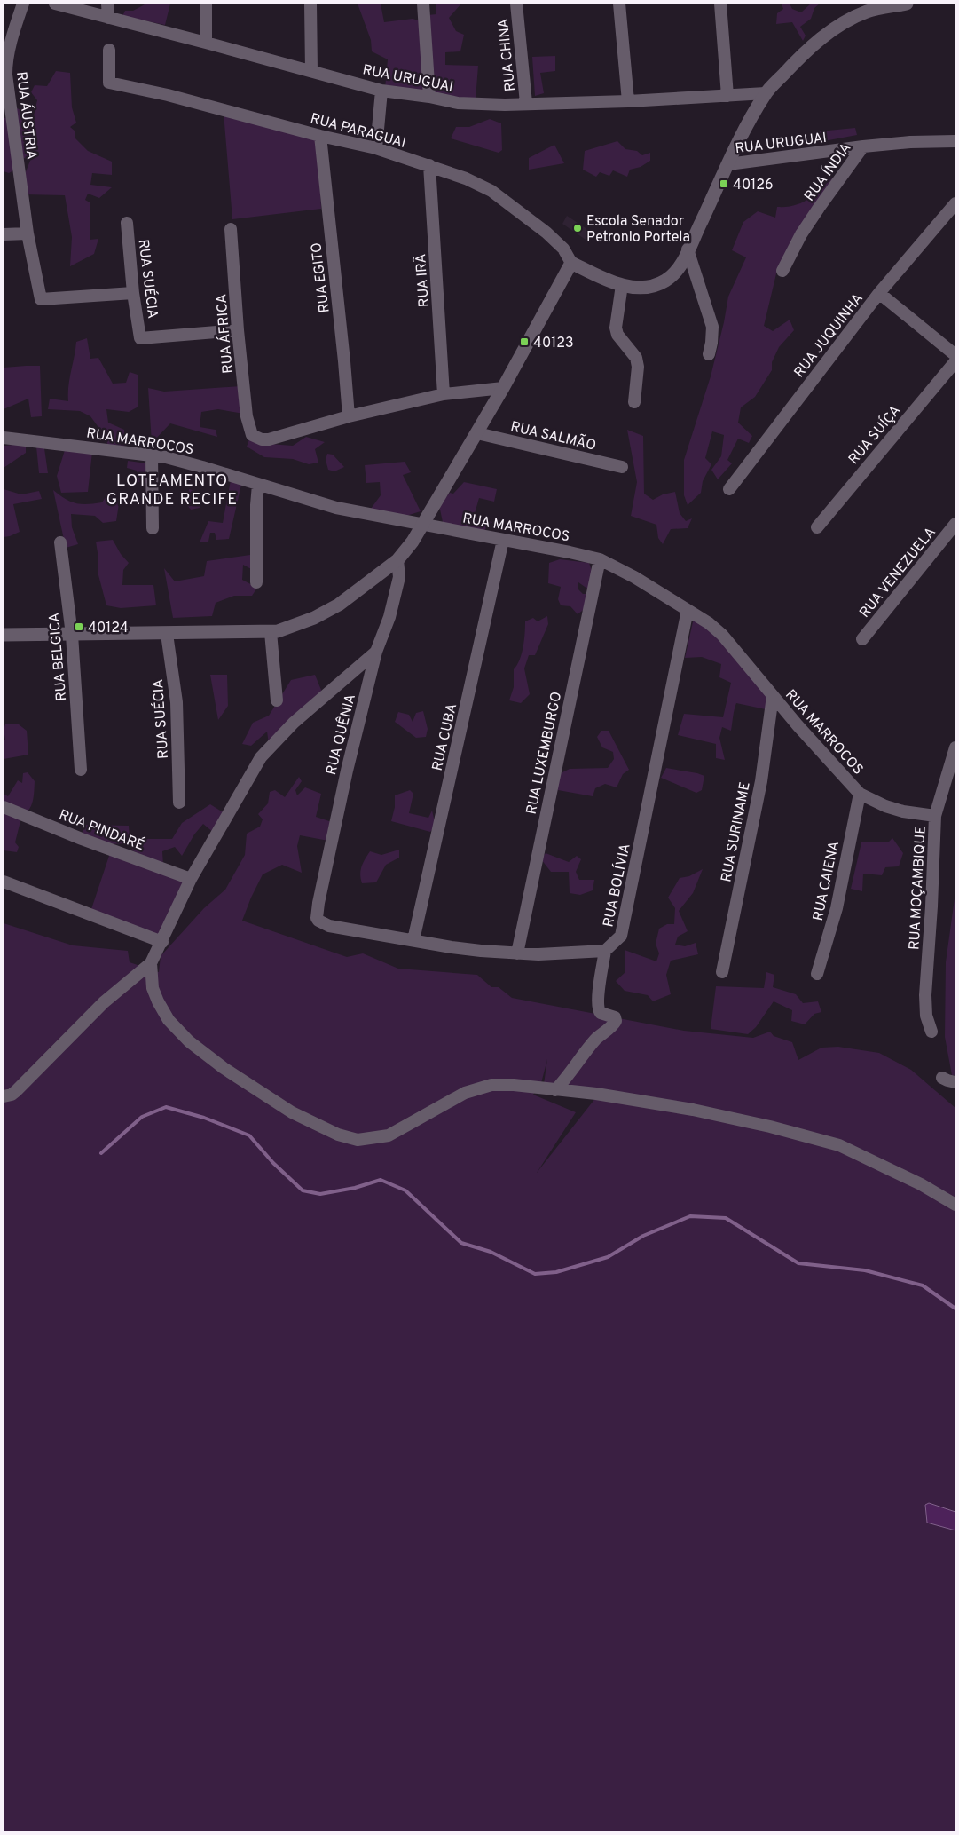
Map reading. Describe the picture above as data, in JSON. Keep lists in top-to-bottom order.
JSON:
{
  "streets": {
    "street": [
      "RUA CHINA",
      "RUA URUGUAI",
      "RUA ÁUSTRIA",
      "RUA PARAGUAI",
      "RUA ÍNDIA",
      "RUA EGITO",
      "RUA SUÉCIA",
      "RUA IRÃ",
      "RUA ÁFRICA",
      "RUA JUQUINHA",
      "RUA SUÍÇA",
      "RUA SALMÃO",
      "RUA MARROCOS",
      "RUA VENEZUELA",
      "RUA BELGICA",
      "RUA QUÊNIA",
      "RUA CUBA",
      "RUA LUXEMBURGO",
      "RUA PINDARÉ",
      "RUA SURINAME",
      "RUA CAIENA",
      "RUA BOLÍVIA",
      "RUA MOÇAMBIQUE"
    ]
  },
  "crossings": [
    ["RUA CHINA", "RUA URUGUAI"],
    ["RUA URUGUAI", "RUA ÍNDIA"],
    ["RUA PARAGUAI", "RUA EGITO"],
    ["RUA PARAGUAI", "RUA IRÃ"],
    ["RUA EGITO", "RUA ÁFRICA"],
    ["RUA SUÉCIA", "RUA ÁFRICA"],
    ["RUA MARROCOS", "RUA CUBA"],
    ["RUA MARROCOS", "RUA LUXEMBURGO"],
    ["RUA MARROCOS", "RUA SURINAME"],
    ["RUA MARROCOS", "RUA CAIENA"],
    ["RUA MARROCOS", "RUA BOLÍVIA"],
    ["RUA MARROCOS", "RUA MOÇAMBIQUE"],
    ["RUA QUÊNIA", "RUA CUBA"]
  ],
  "districts": ["LOTEAMENTO GRANDE RECIFE"],
  "places": {
    "transit": ["40126", "40123", "40124"],
    "other": ["Escola Senador Petronio Portela"]
  }
}
